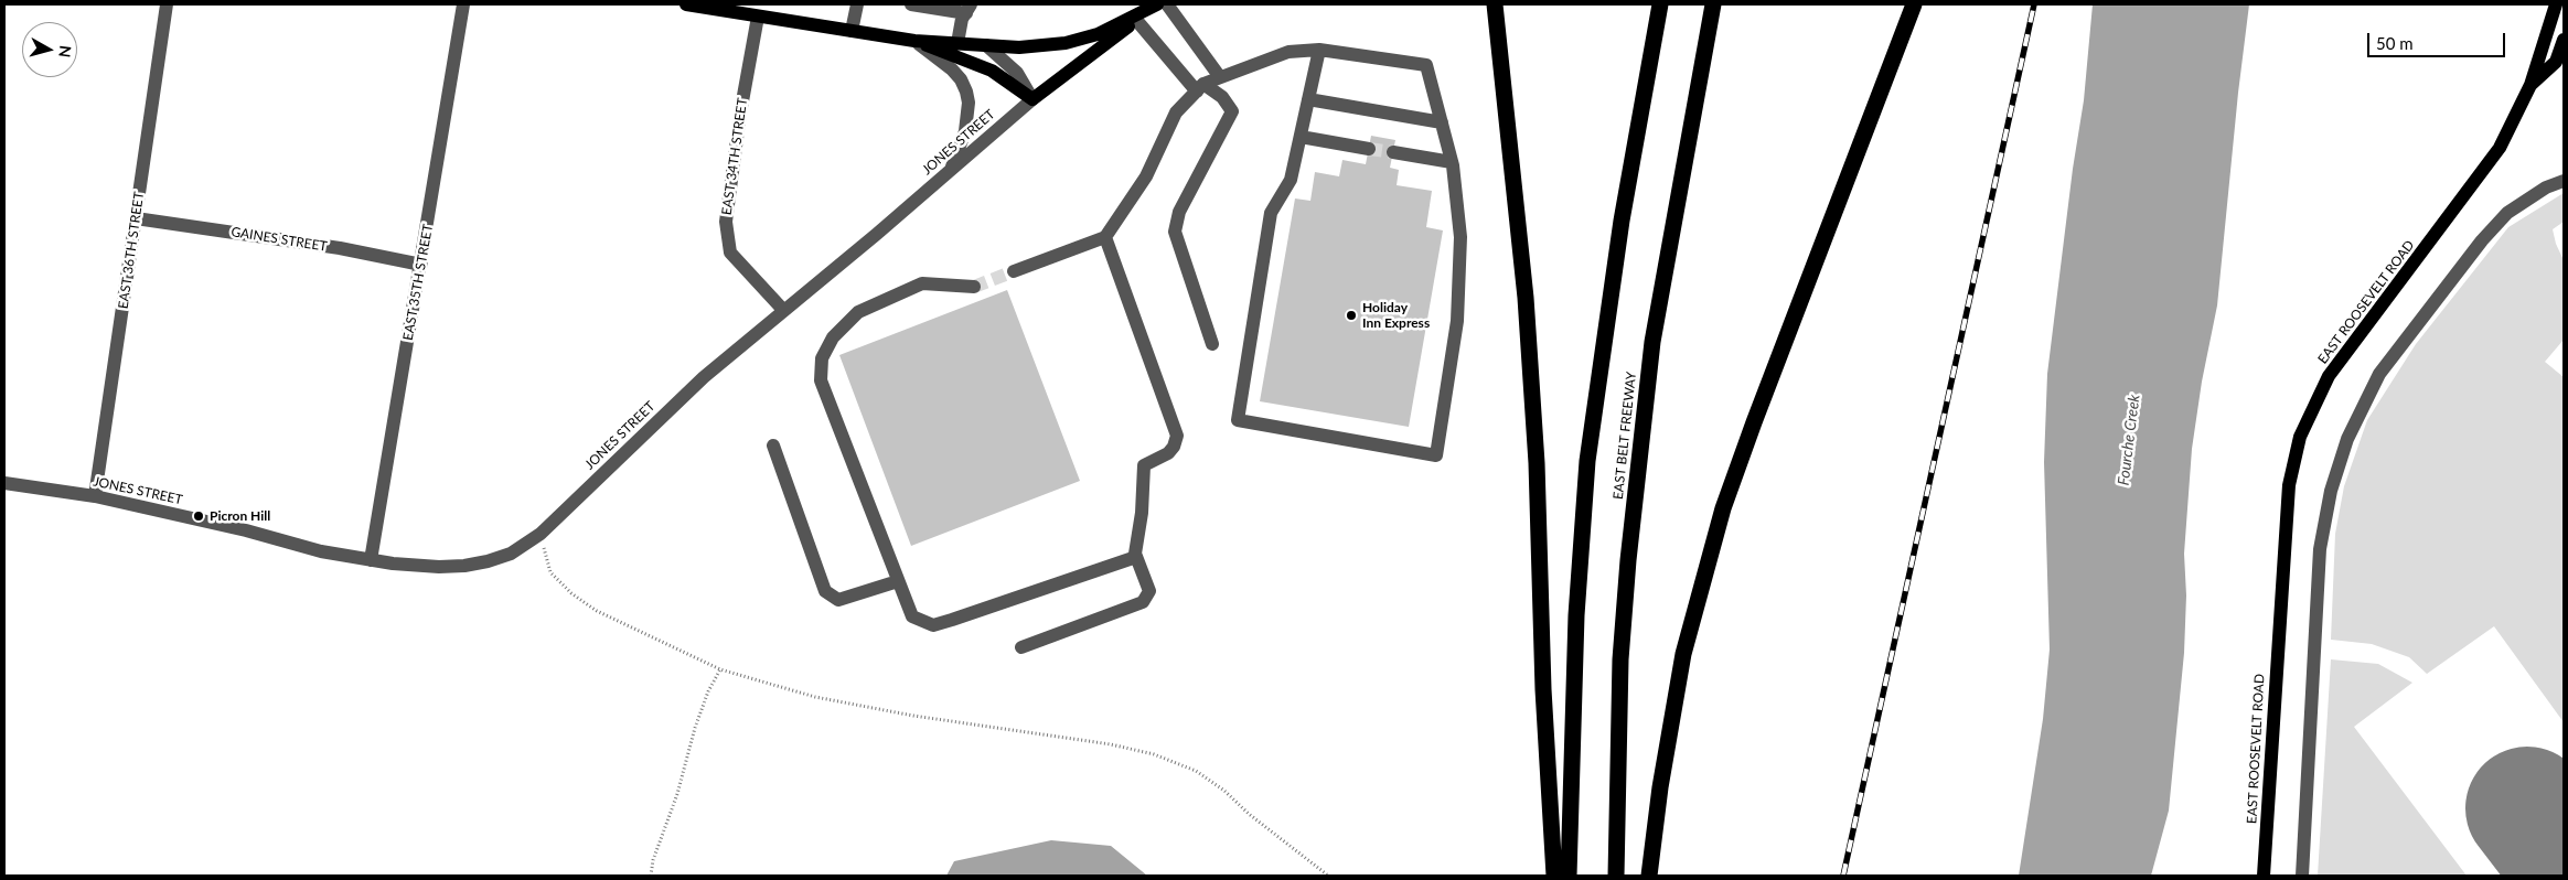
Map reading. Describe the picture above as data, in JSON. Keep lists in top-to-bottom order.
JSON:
{
  "streets": {
    "highway": ["EAST BELT FREEWAY"],
    "main road": ["JONES STREET", "EAST ROOSEVELT ROAD"],
    "street": [
      "EAST 34TH STREET",
      "GAINES STREET",
      "EAST 36TH STREET",
      "EAST 35TH STREET"
    ]
  },
  "crossings": [
    ["JONES STREET", "EAST 34TH STREET"],
    ["JONES STREET", "EAST 36TH STREET"],
    ["JONES STREET", "EAST 35TH STREET"],
    ["GAINES STREET", "EAST 36TH STREET"],
    ["GAINES STREET", "EAST 35TH STREET"]
  ],
  "water": ["Fourche Creek"],
  "places": ["Holiday Inn Express", "Picron Hill"],
  "scale_bar": "50 m",
  "north": "right"
}
